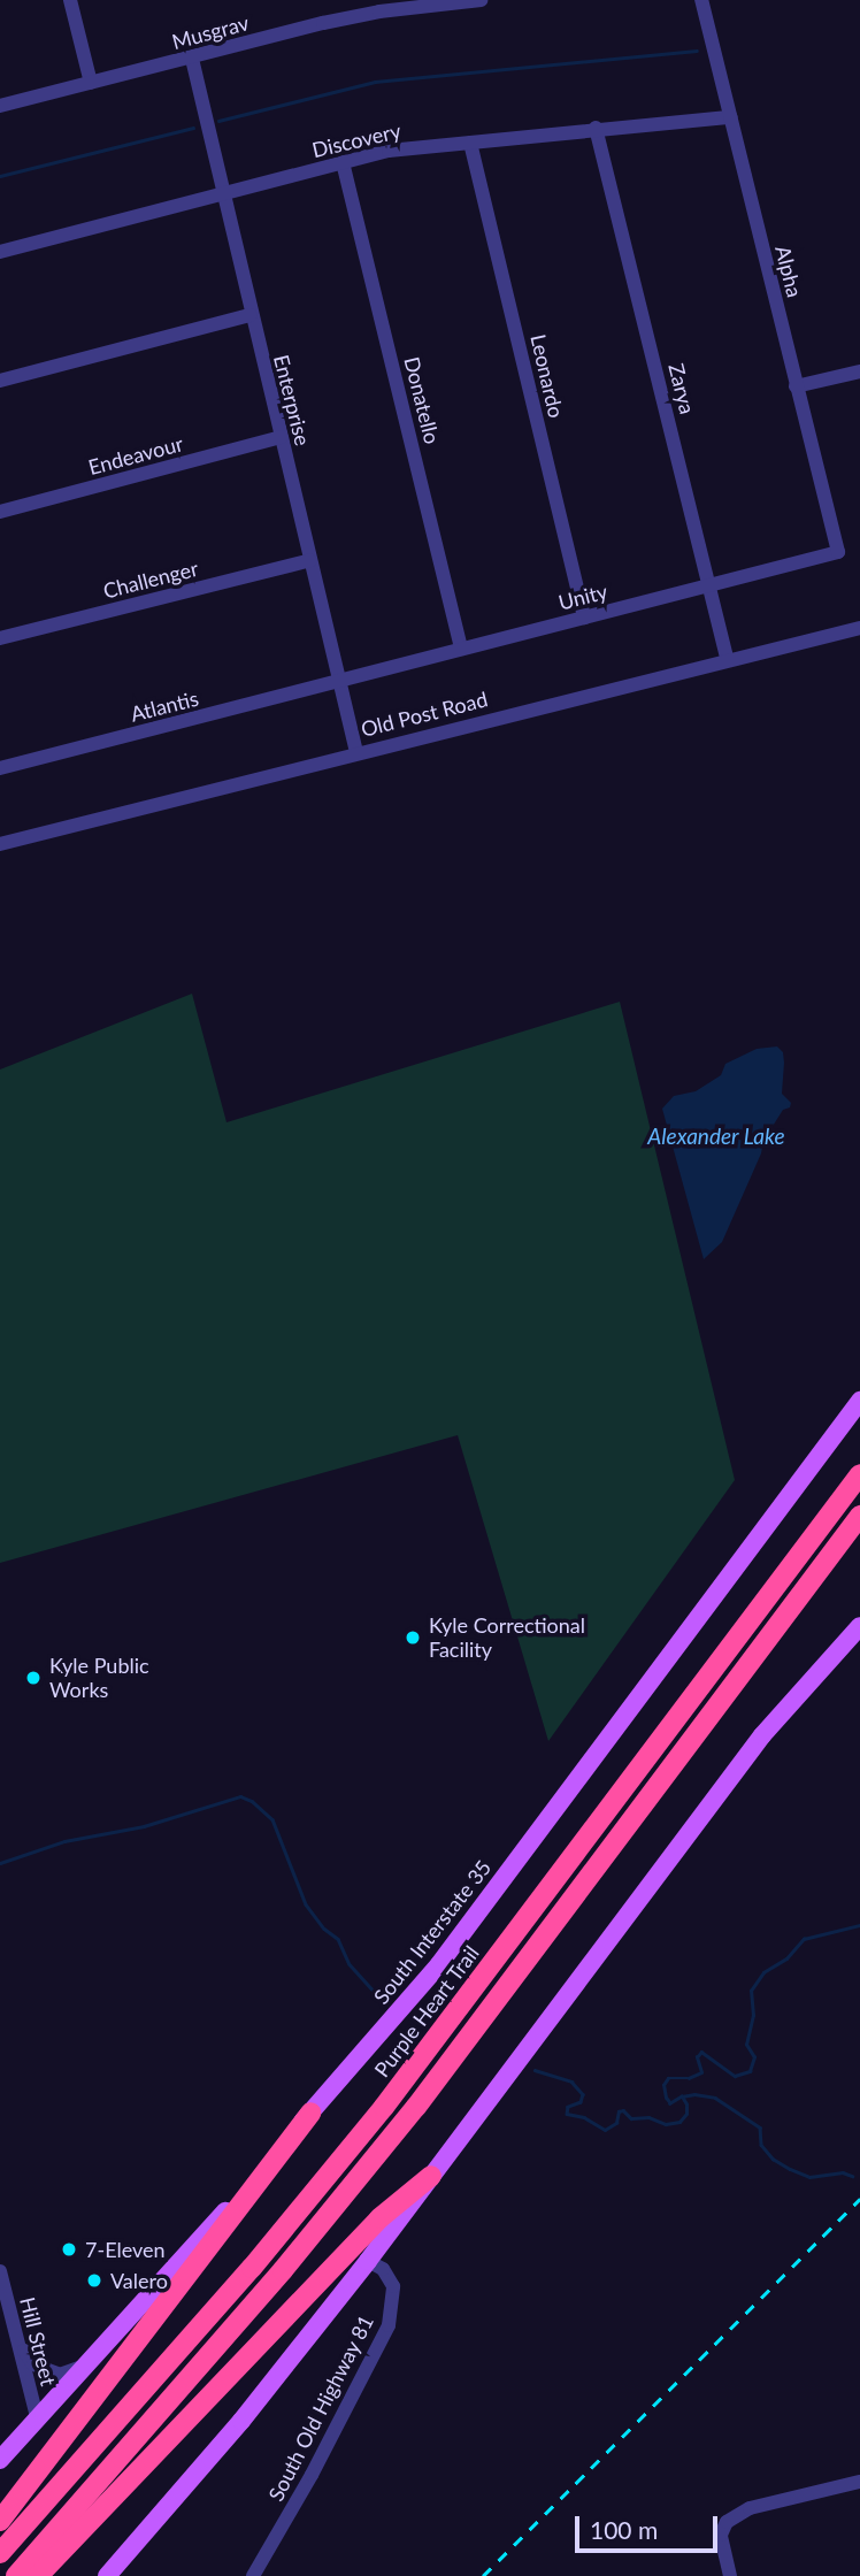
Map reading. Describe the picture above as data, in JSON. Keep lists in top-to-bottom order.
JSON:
{
  "streets": {
    "highway": ["Purple Heart Trail"],
    "main road": ["South Interstate 35"],
    "street": [
      "Musgrav",
      "Discovery",
      "Alpha",
      "Leonardo",
      "Zarya",
      "Enterprise",
      "Donatello",
      "Endeavour",
      "Challenger",
      "Unity",
      "Atlantis",
      "Old Post Road",
      "Hill Street",
      "South Old Highway 81"
    ]
  },
  "crossings": [
    ["Musgrav", "Enterprise"],
    ["Discovery", "Alpha"],
    ["Discovery", "Leonardo"],
    ["Discovery", "Zarya"],
    ["Discovery", "Enterprise"],
    ["Discovery", "Donatello"],
    ["Alpha", "Unity"],
    ["Leonardo", "Unity"],
    ["Zarya", "Unity"],
    ["Zarya", "Old Post Road"],
    ["Enterprise", "Endeavour"],
    ["Enterprise", "Challenger"],
    ["Enterprise", "Unity"],
    ["Enterprise", "Atlantis"],
    ["Enterprise", "Old Post Road"],
    ["Donatello", "Unity"],
    ["Unity", "Atlantis"],
    ["South Interstate 35", "Hill Street"]
  ],
  "water": ["Alexander Lake"],
  "places": [
    "Kyle Correctional Facility",
    "Kyle Public Works",
    "7-Eleven",
    "Valero"
  ],
  "scale_bar": "100 m"
}
